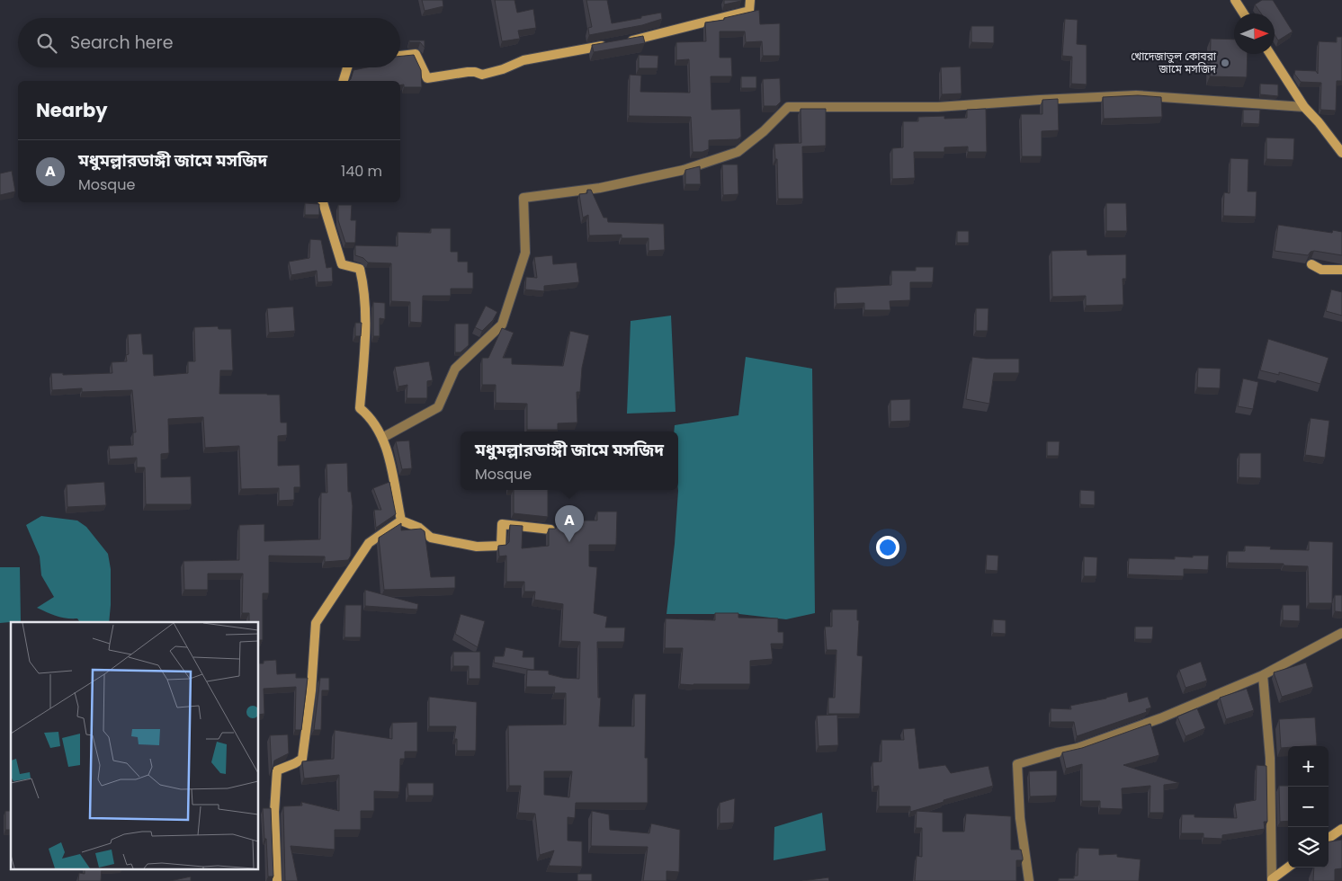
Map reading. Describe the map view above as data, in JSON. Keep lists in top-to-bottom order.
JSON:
{
  "places": ["খোদেজাতুল কোবরা জামে মসজিদ"],
  "north": "right",
  "page": {
    "search": "Search here",
    "heading": "Nearby",
    "list": [
      {
        "mark": "A",
        "name": "মধুমল্লারডাঙ্গী জামে মসজিদ",
        "note": "Mosque",
        "value": "140 m"
      }
    ],
    "popup": ["মধুমল্লারডাঙ্গী জামে মসজিদ", "Mosque"],
    "pins": "A",
    "map_buttons": ["+", "−"]
  }
}
